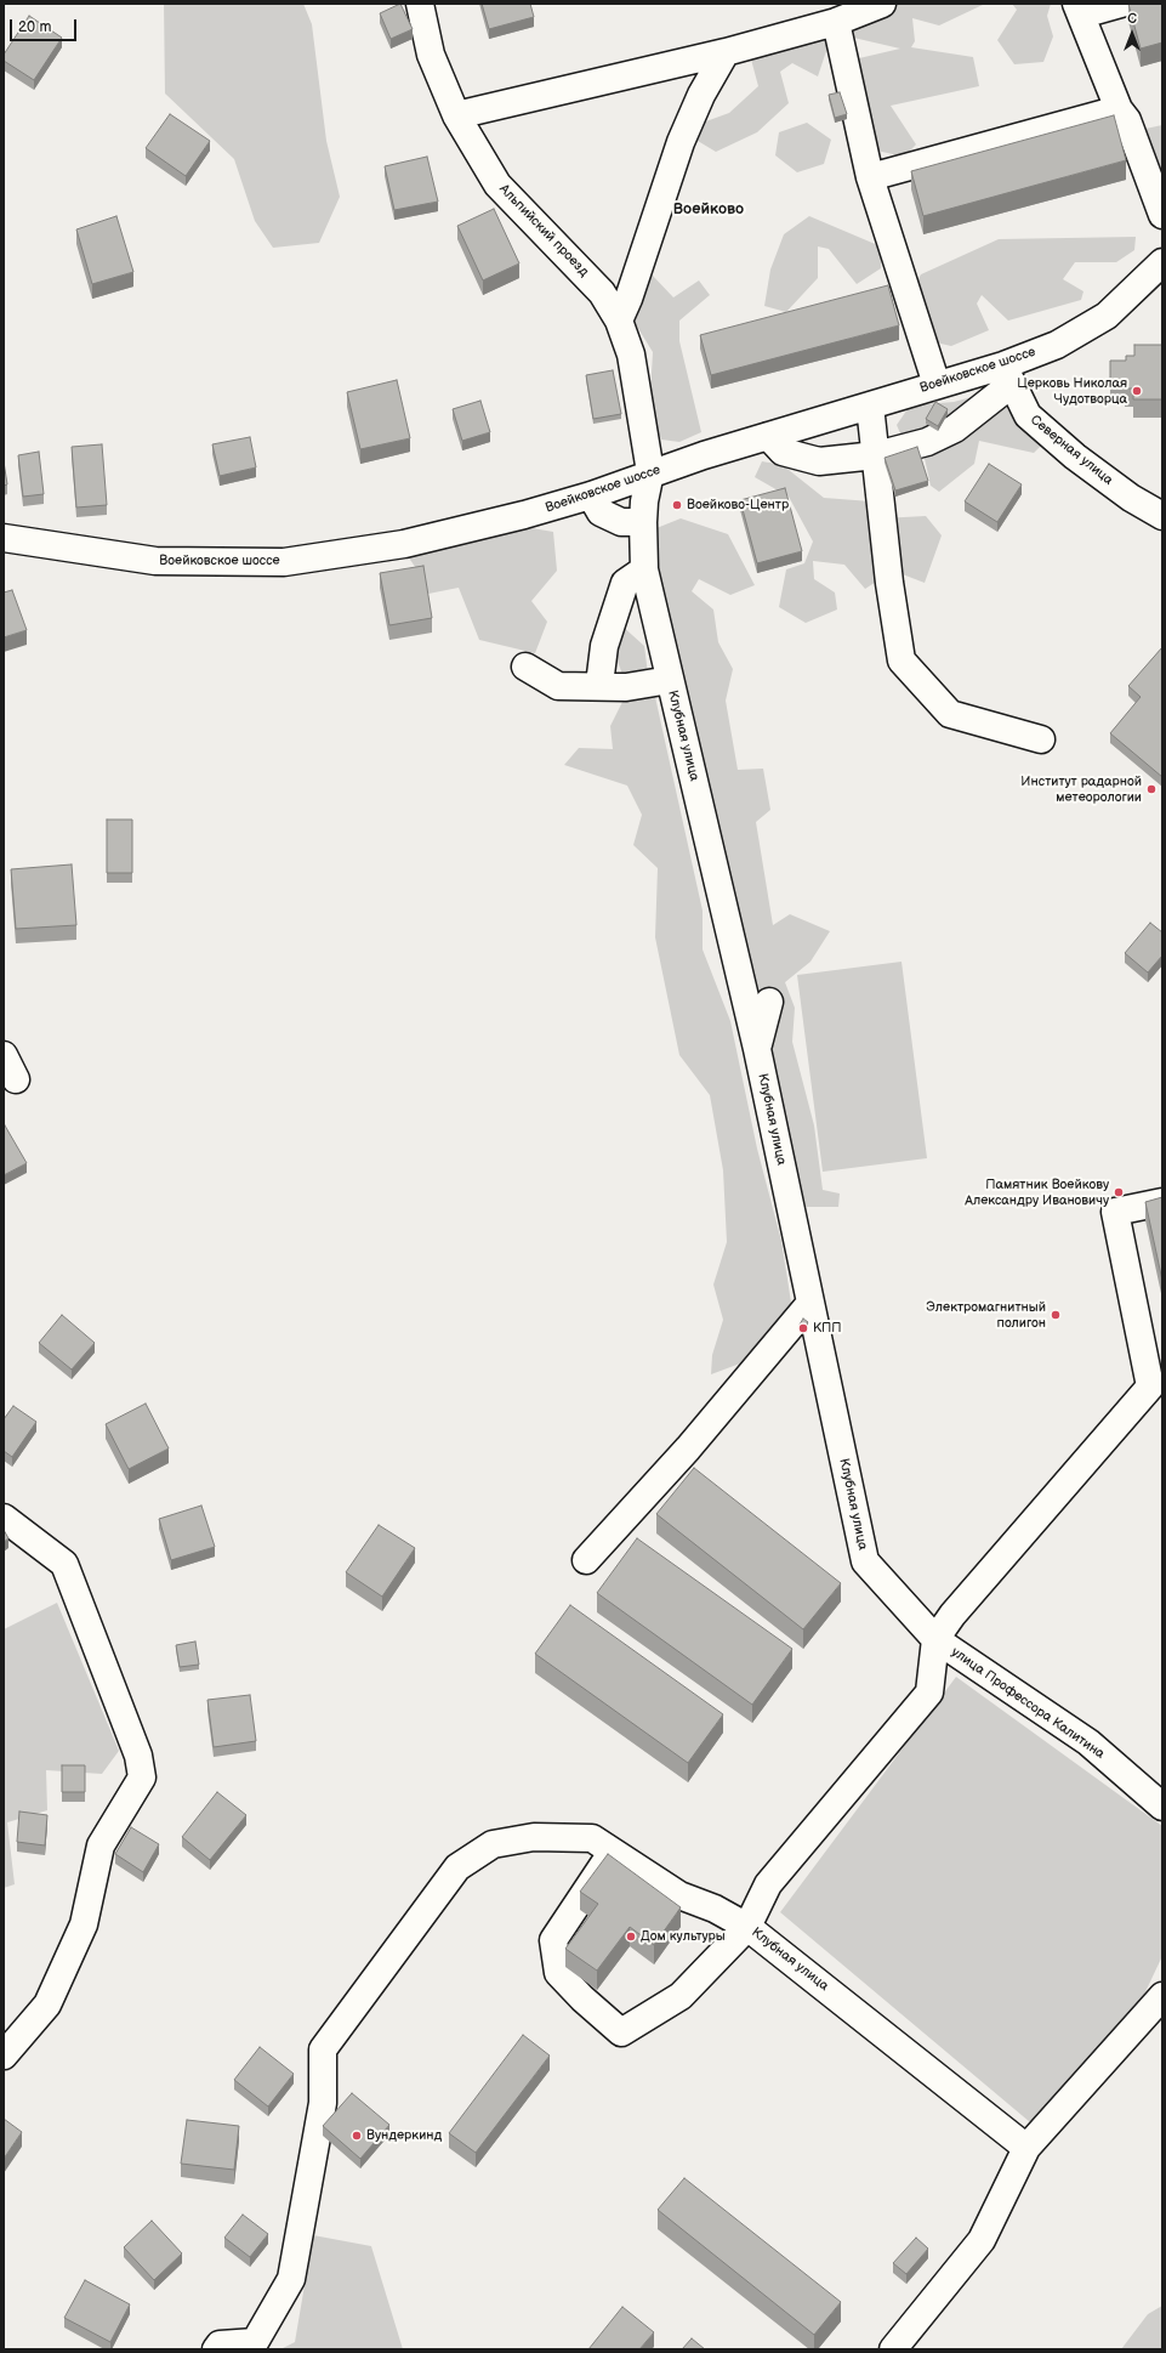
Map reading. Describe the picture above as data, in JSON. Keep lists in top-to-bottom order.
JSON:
{
  "streets": {
    "street": [
      "Альпийский проезд",
      "Воейковское шоссе",
      "Северная улица",
      "Клубная улица",
      "улица Профессора Калитина"
    ]
  },
  "crossings": [
    ["Альпийский проезд", "Воейковское шоссе"],
    ["Альпийский проезд", "Клубная улица"],
    ["Воейковское шоссе", "Северная улица"],
    ["Воейковское шоссе", "Клубная улица"],
    ["Клубная улица", "улица Профессора Калитина"]
  ],
  "districts": ["Воейково"],
  "places": [
    "Церковь Николая Чудотворца",
    "Воейково-Центр",
    "Институт радарной метеорологии",
    "Памятник Воейкову Александру Ивановичу",
    "Электромагнитный полигон",
    "КПП",
    "Дом культуры",
    "Вундеркинд"
  ],
  "scale_bar": "20 m",
  "north": "top"
}
